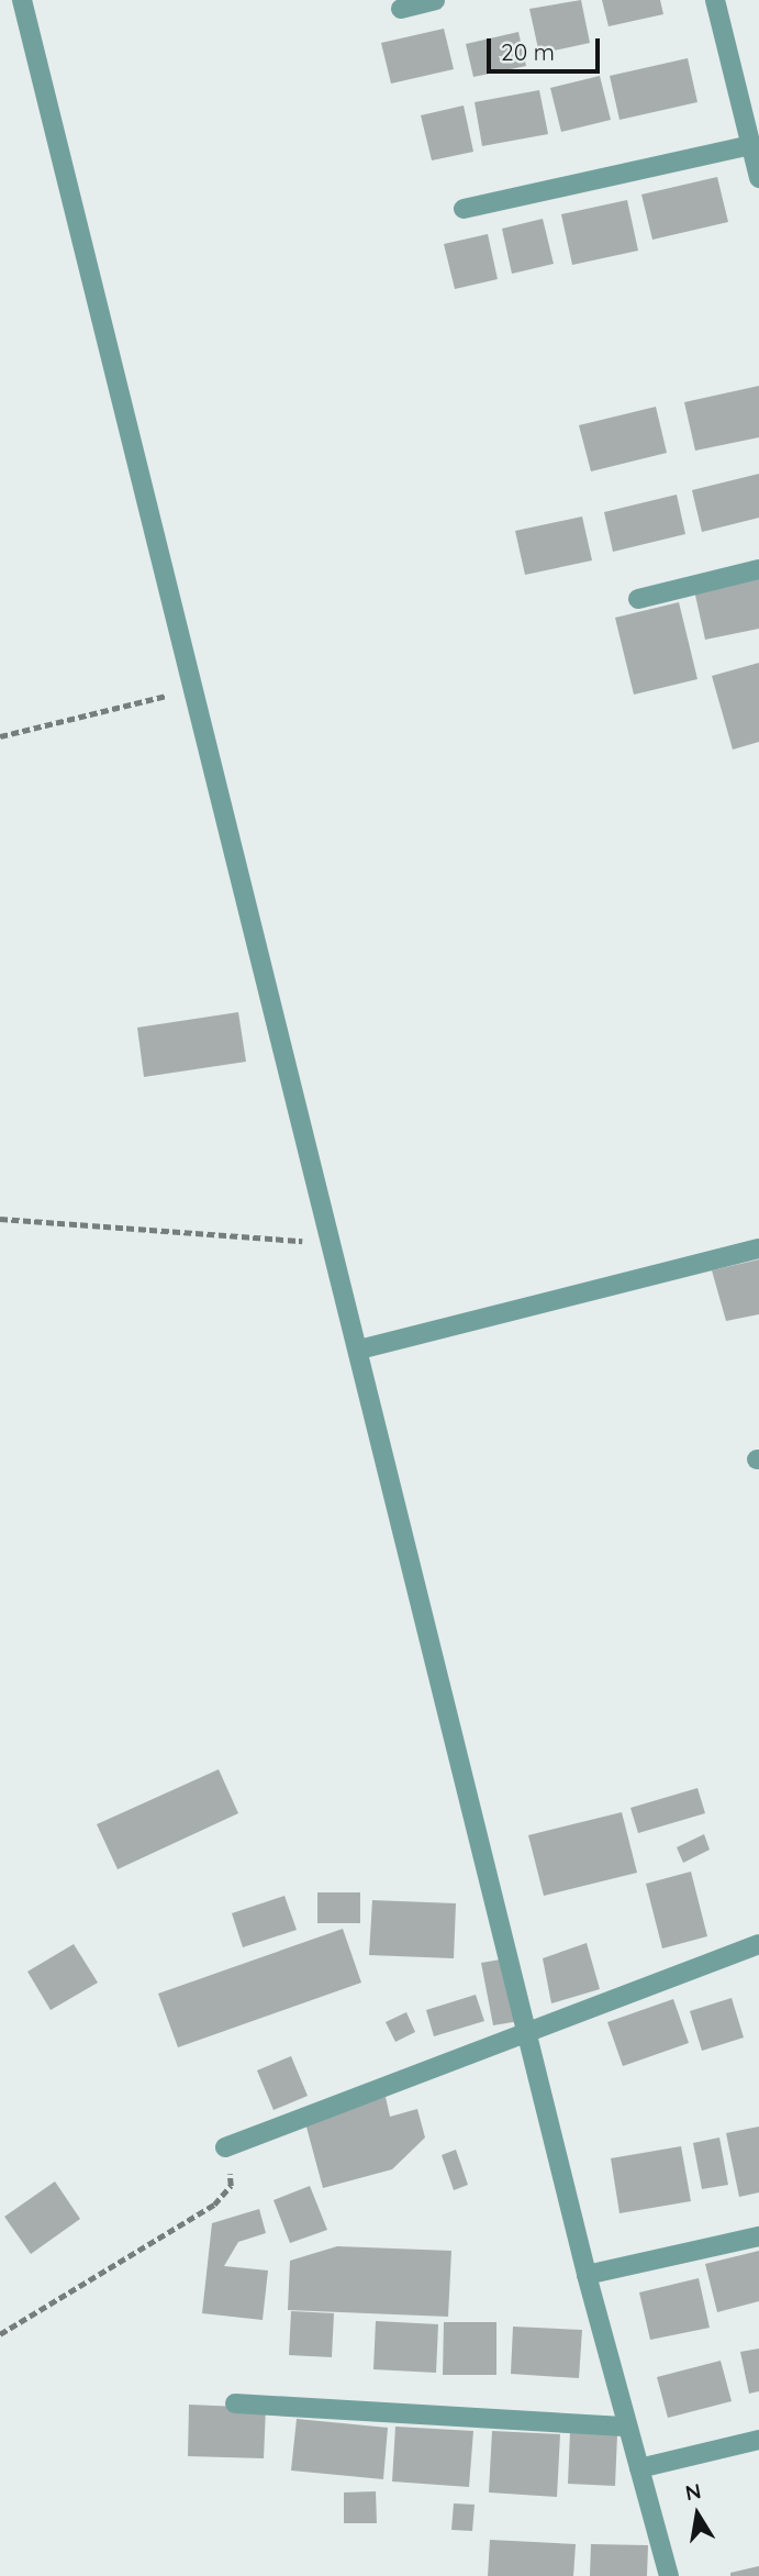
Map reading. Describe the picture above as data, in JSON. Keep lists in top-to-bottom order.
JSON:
{
  "scale_bar": "20 m",
  "north": "top"
}
